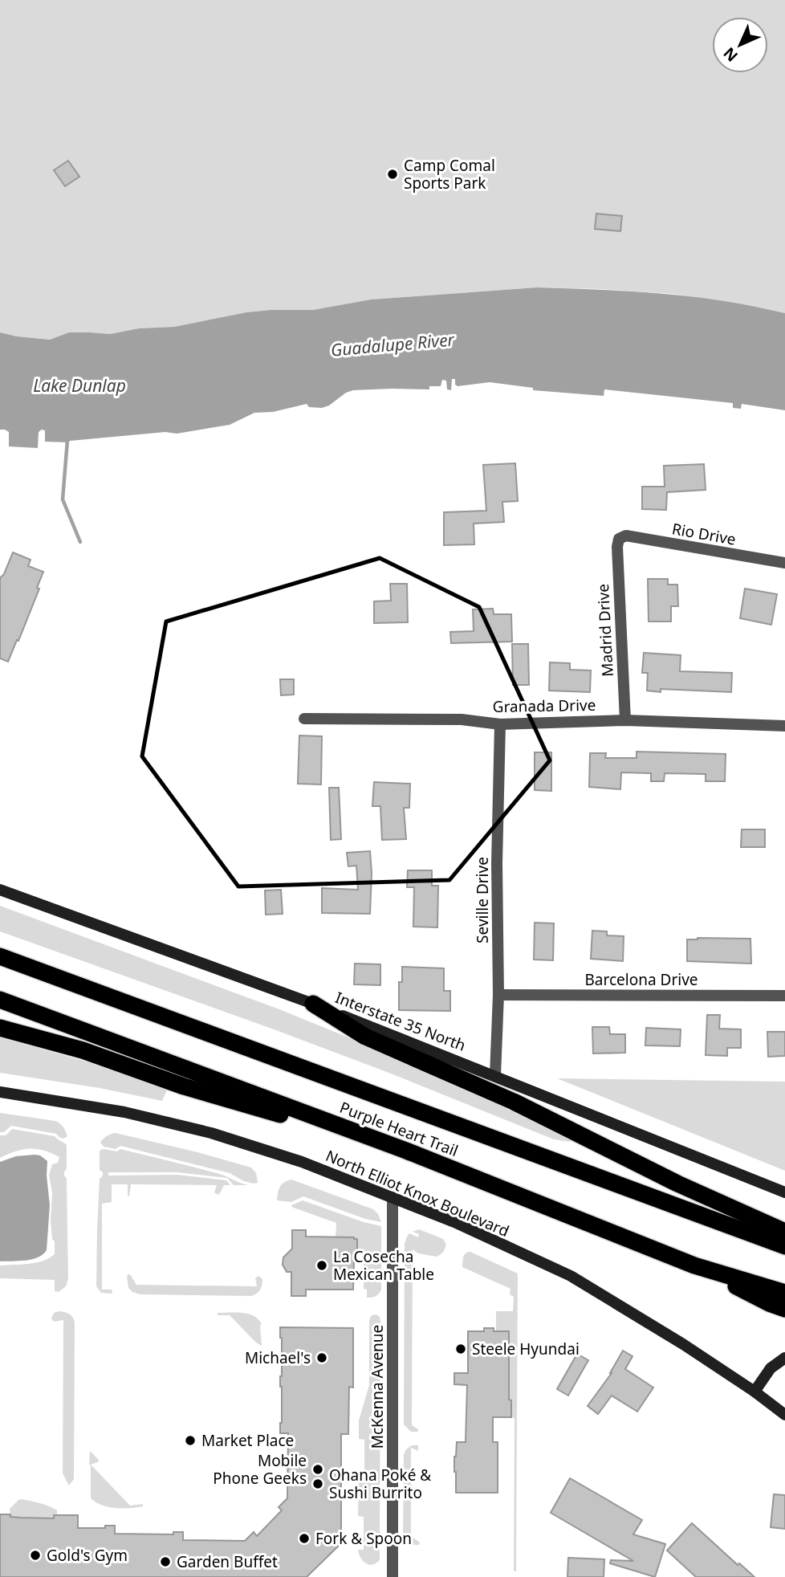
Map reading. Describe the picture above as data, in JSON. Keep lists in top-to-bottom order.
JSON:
{
  "streets": {
    "highway": ["Purple Heart Trail"],
    "main road": ["Interstate 35 North", "North Elliot Knox Boulevard"],
    "street": [
      "Rio Drive",
      "Madrid Drive",
      "Granada Drive",
      "Seville Drive",
      "Barcelona Drive",
      "McKenna Avenue"
    ]
  },
  "crossings": [
    ["Rio Drive", "Madrid Drive"],
    ["Madrid Drive", "Granada Drive"],
    ["Granada Drive", "Seville Drive"],
    ["Seville Drive", "Barcelona Drive"],
    ["Seville Drive", "Interstate 35 North"],
    ["North Elliot Knox Boulevard", "McKenna Avenue"]
  ],
  "water": ["Guadalupe River", "Lake Dunlap"],
  "places": [
    "Camp Comal Sports Park",
    "La Cosecha Mexican Table",
    "Steele Hyundai",
    "Michael's",
    "Market Place",
    "Mobile Phone Geeks",
    "Ohana Poké & Sushi Burrito",
    "Fork & Spoon",
    "Gold's Gym",
    "Garden Buffet"
  ],
  "north": "bottom left"
}
